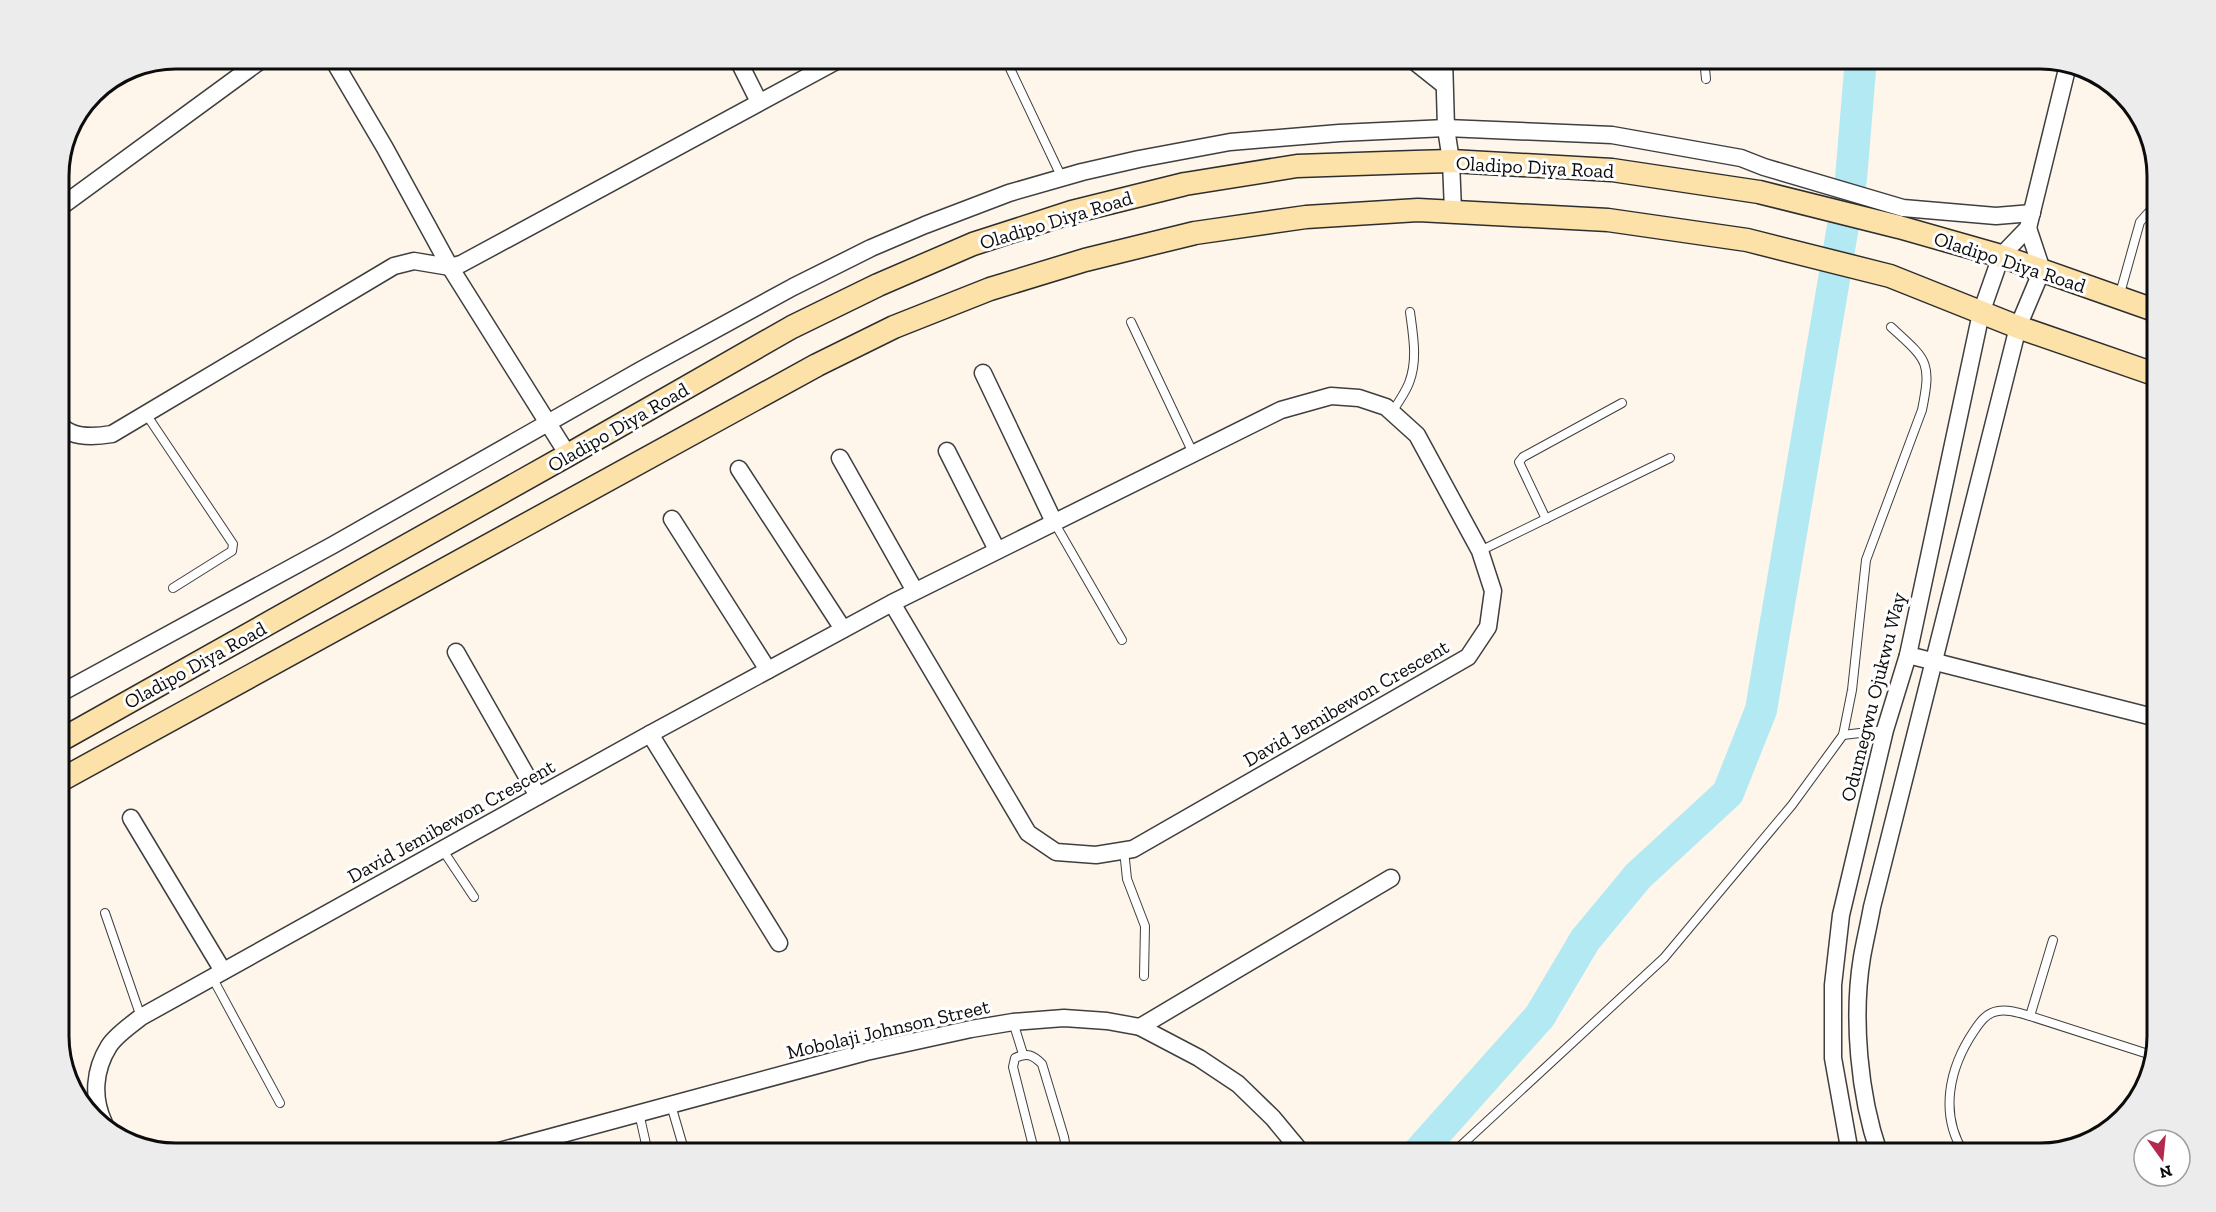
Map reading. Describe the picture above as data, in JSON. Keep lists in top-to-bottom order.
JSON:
{
  "streets": {
    "main road": ["Oladipo Diya Road"],
    "street": ["Odumegwu Ojukwu Way", "David Jemibewon Crescent", "Mobolaji Johnson Street"]
  },
  "crossings": [
    ["Oladipo Diya Road", "Odumegwu Ojukwu Way"]
  ],
  "north": "bottom"
}
